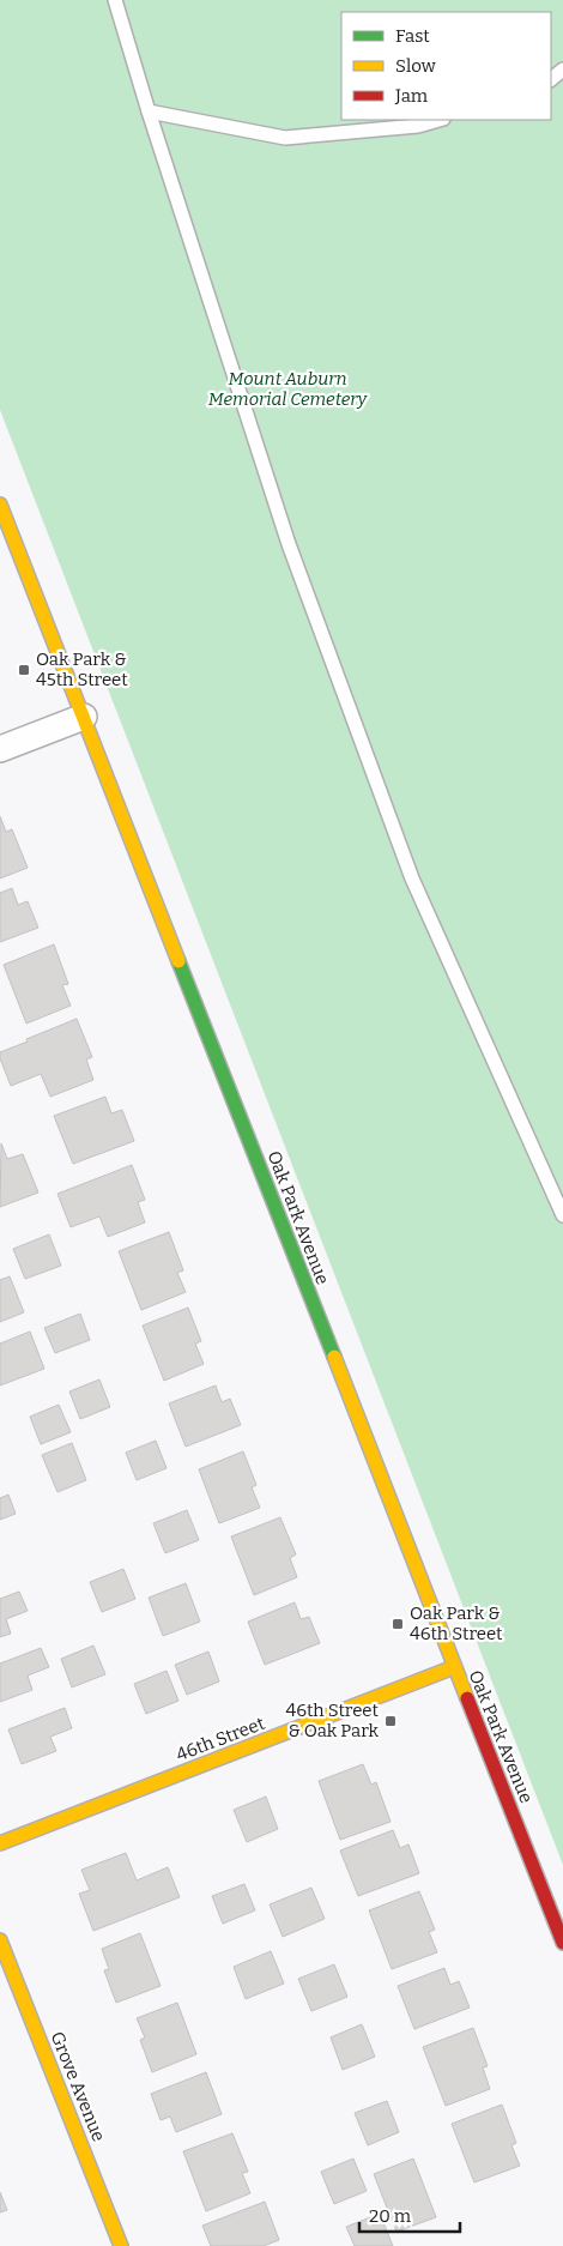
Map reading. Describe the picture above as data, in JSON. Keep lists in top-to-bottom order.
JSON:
{
  "streets": {
    "street": ["Oak Park Avenue", "46th Street", "Grove Avenue"]
  },
  "crossings": [
    ["Oak Park Avenue", "46th Street"]
  ],
  "parks": ["Mount Auburn Memorial Cemetery"],
  "places": {
    "transit": ["Oak Park & 45th Street", "Oak Park & 46th Street", "46th Street & Oak Park"]
  },
  "legend": ["Fast", "Slow", "Jam"],
  "scale_bar": "20 m"
}
